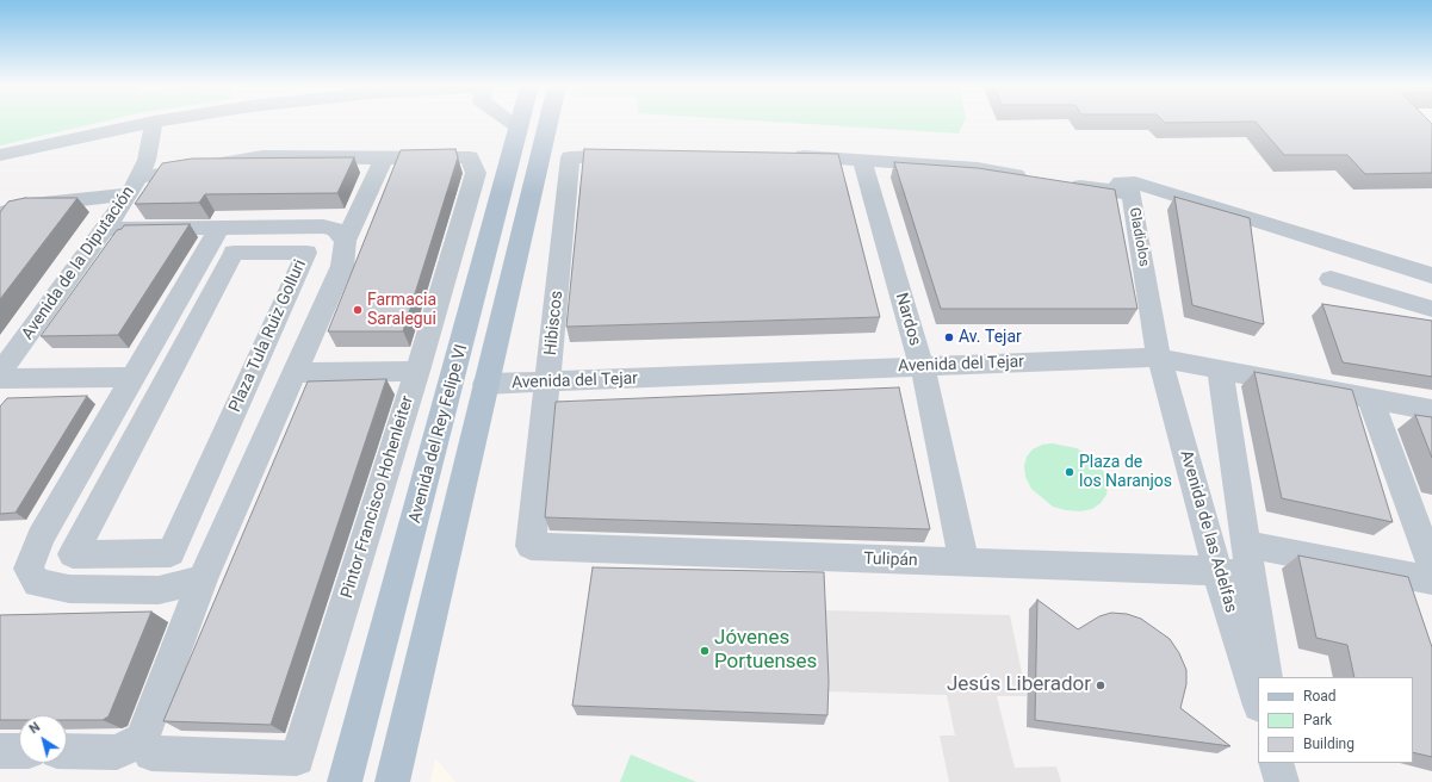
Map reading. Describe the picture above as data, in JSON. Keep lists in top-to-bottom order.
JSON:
{
  "streets": {
    "main road": ["Avenida del Rey Felipe VI"],
    "street": [
      "Gladiolos",
      "Avenida de la Diputación",
      "Nardos",
      "Hibiscos",
      "Plaza Tula Ruiz Golluri",
      "Avenida del Tejar",
      "Pintor Francisco Hohenleiter",
      "Avenida de las Adelfas",
      "Tulipán"
    ]
  },
  "crossings": [
    ["Gladiolos", "Avenida del Tejar"],
    ["Gladiolos", "Avenida de las Adelfas"],
    ["Nardos", "Avenida del Tejar"],
    ["Nardos", "Tulipán"],
    ["Hibiscos", "Avenida del Tejar"],
    ["Hibiscos", "Tulipán"],
    ["Avenida del Tejar", "Avenida del Rey Felipe VI"],
    ["Avenida del Tejar", "Avenida de las Adelfas"],
    ["Avenida de las Adelfas", "Tulipán"]
  ],
  "places": [
    "Farmacia Saralegui",
    "Av. Tejar",
    "Plaza de los Naranjos",
    "Jóvenes Portuenses",
    "Jesús Liberador"
  ],
  "legend": ["Road", "Park", "Building"],
  "north": "top left"
}
